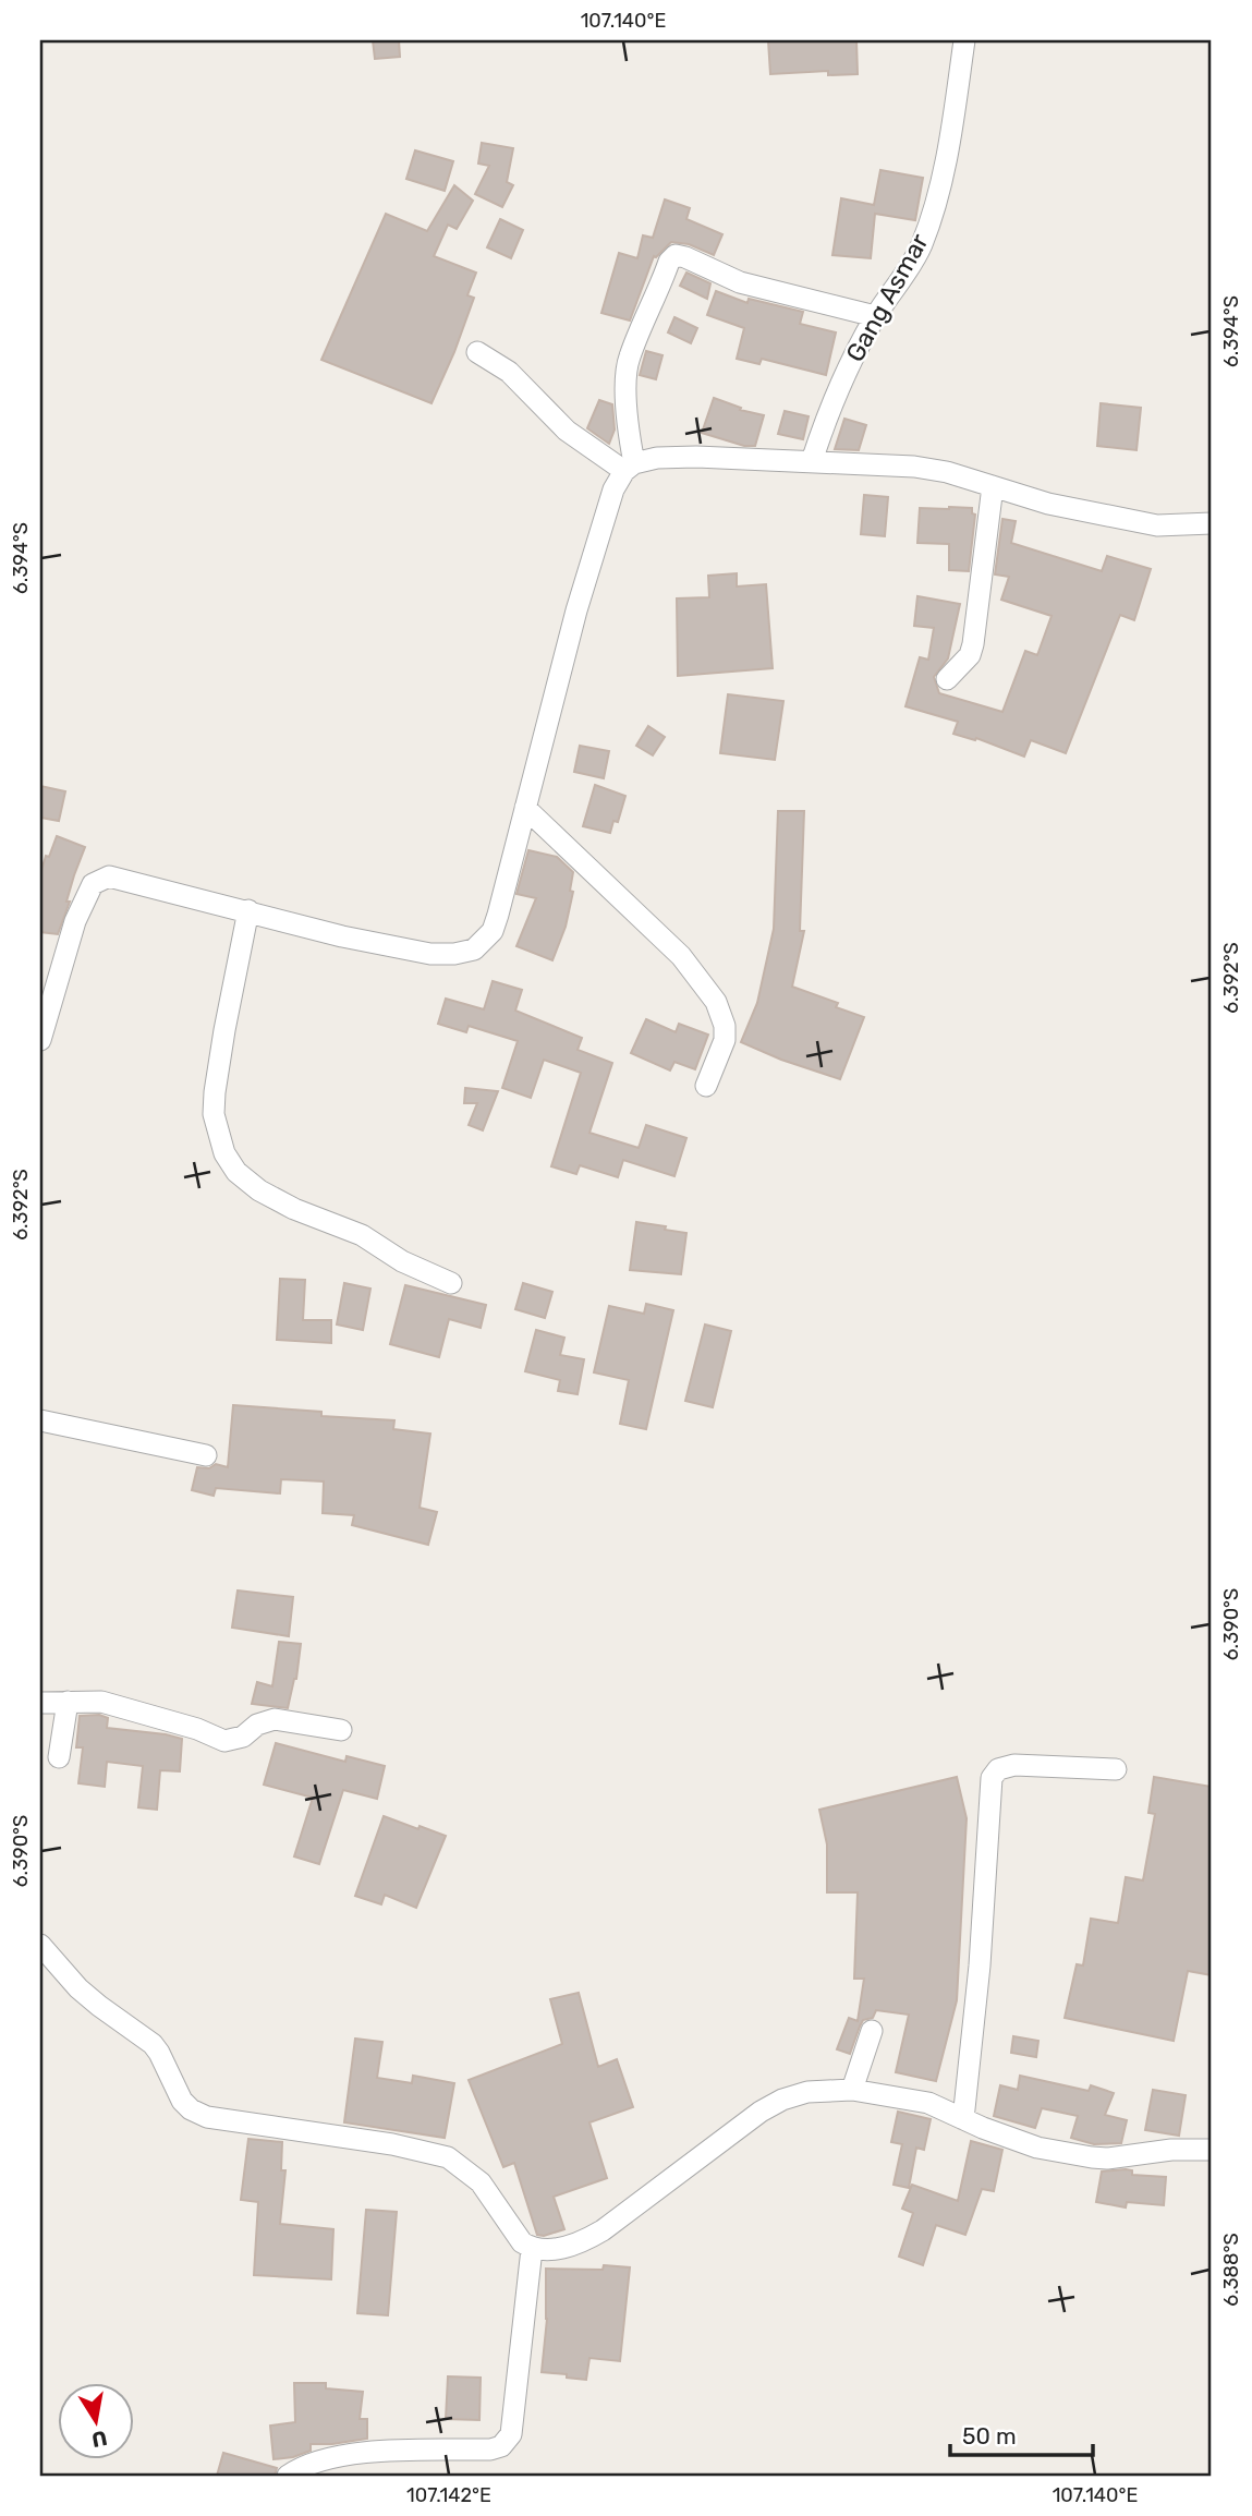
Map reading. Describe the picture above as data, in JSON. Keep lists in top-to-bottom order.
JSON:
{
  "streets": {
    "street": ["Gang Asmar"]
  },
  "scale_bar": "50 m",
  "north": "bottom",
  "coordinates": [
    "107.140°E",
    "6.394°S",
    "6.392°S",
    "6.390°S",
    "6.388°S",
    "107.142°E"
  ]
}
